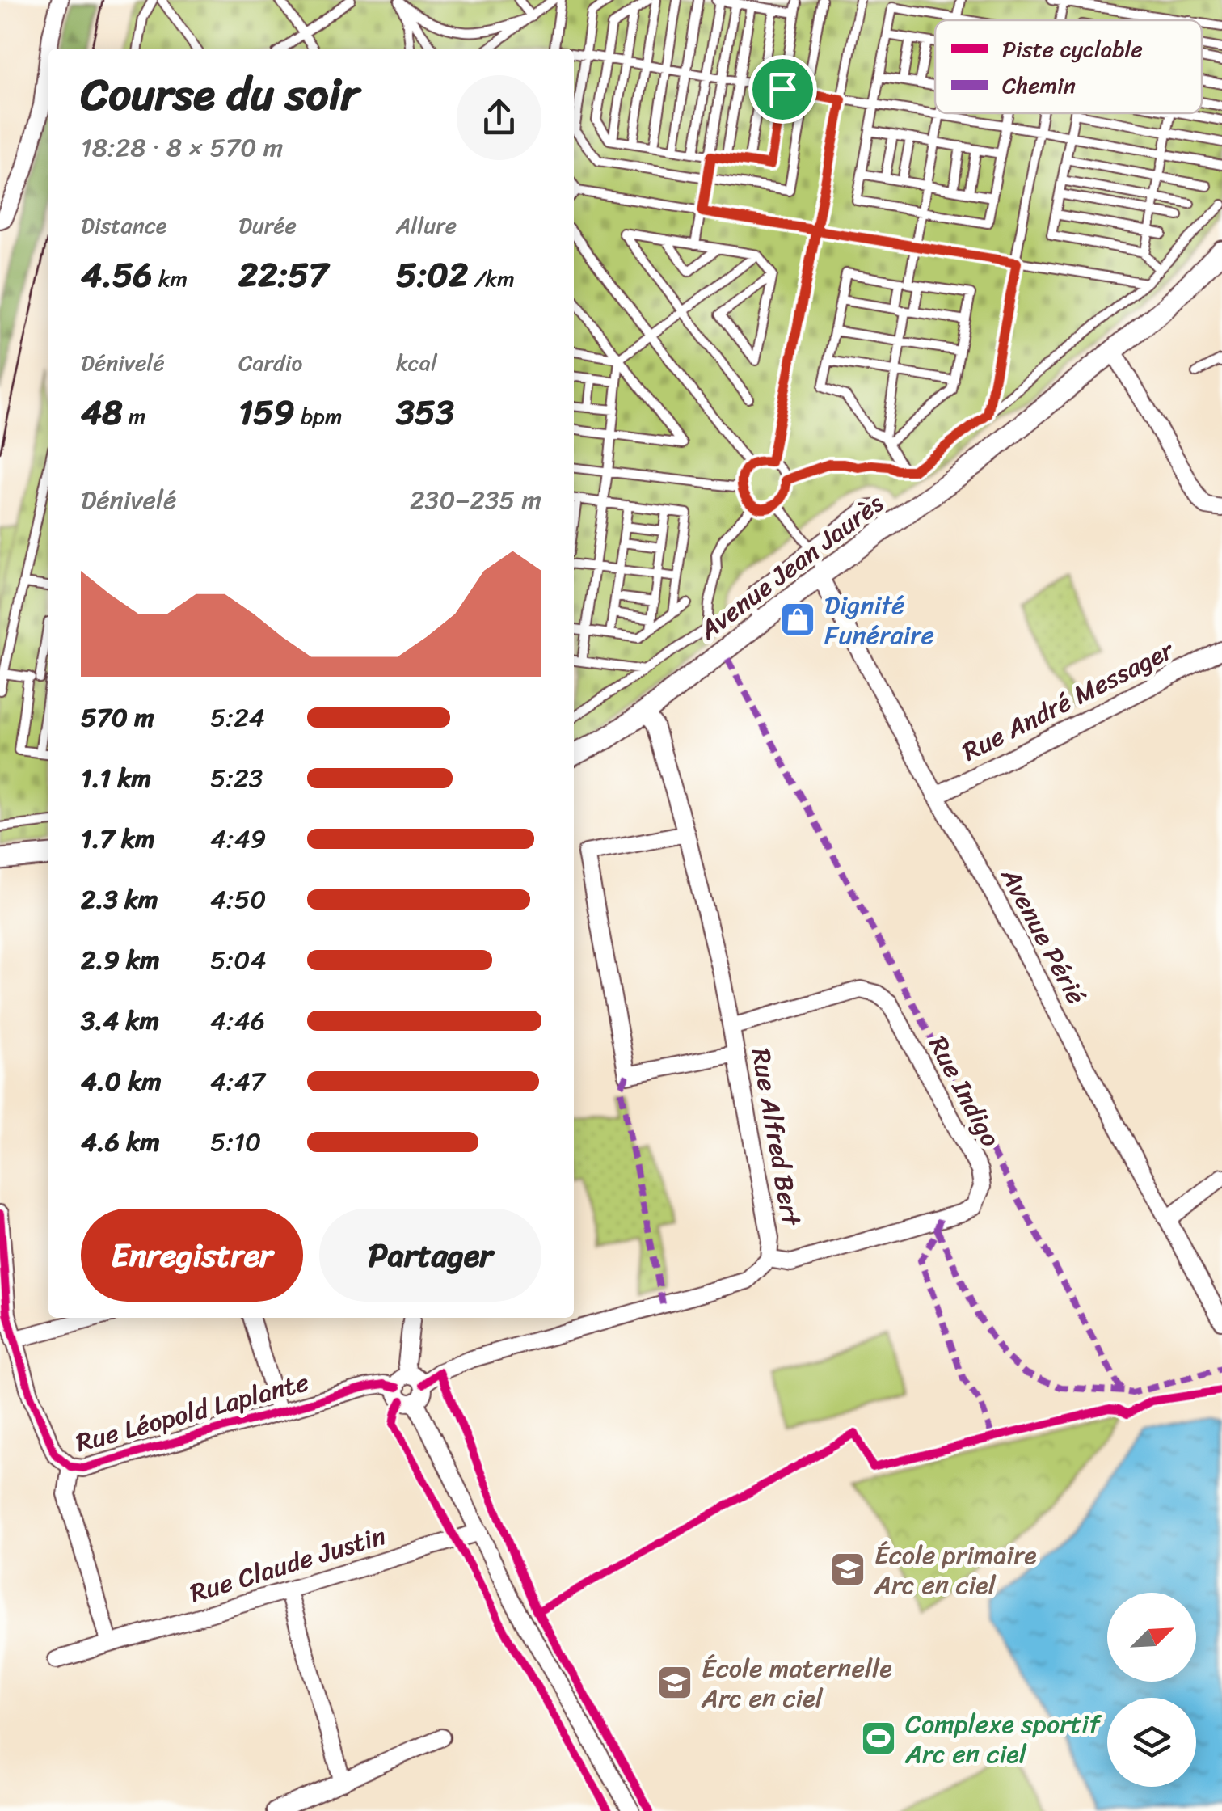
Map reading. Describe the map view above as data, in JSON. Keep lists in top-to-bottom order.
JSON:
{
  "streets": {
    "street": [
      "Avenue Jean Jaurès",
      "Rue André Messager",
      "Avenue Périé",
      "Rue Indigo",
      "Rue Alfred Bert",
      "Rue Léopold Laplante",
      "Rue Claude Justin"
    ]
  },
  "crossings": [
    ["Avenue Jean Jaurès", "Avenue Périé"],
    ["Avenue Jean Jaurès", "Rue Alfred Bert"],
    ["Rue André Messager", "Avenue Périé"],
    ["Rue Indigo", "Rue Alfred Bert"],
    ["Rue Alfred Bert", "Rue Léopold Laplante"]
  ],
  "places": {
    "shop": ["Dignité Funéraire"],
    "school or university": ["École primaire Arc en ciel", "École maternelle Arc en ciel"],
    "sports": ["Complexe sportif Arc en ciel"]
  },
  "legend": ["Piste cyclable", "Chemin"],
  "north": "top right",
  "page": {
    "heading": ["Course du soir", "18:28 · 8 × 570 m"],
    "stats": [
      ["Distance", "4.56 km"],
      ["Durée", "22:57"],
      ["Allure", "5:02 /km"],
      ["Dénivelé", "48 m"],
      ["Cardio", "159 bpm"],
      ["kcal", "353"]
    ],
    "chart": ["Dénivelé", "230–235 m"],
    "list": [
      {
        "name": "570 m",
        "note": "5:24"
      },
      {
        "name": "1.1 km",
        "note": "5:23"
      },
      {
        "name": "1.7 km",
        "note": "4:49"
      },
      {
        "name": "2.3 km",
        "note": "4:50"
      },
      {
        "name": "2.9 km",
        "note": "5:04"
      },
      {
        "name": "3.4 km",
        "note": "4:46"
      },
      {
        "name": "4.0 km",
        "note": "4:47"
      },
      {
        "name": "4.6 km",
        "note": "5:10"
      }
    ],
    "buttons": ["Enregistrer", "Partager"]
  }
}
